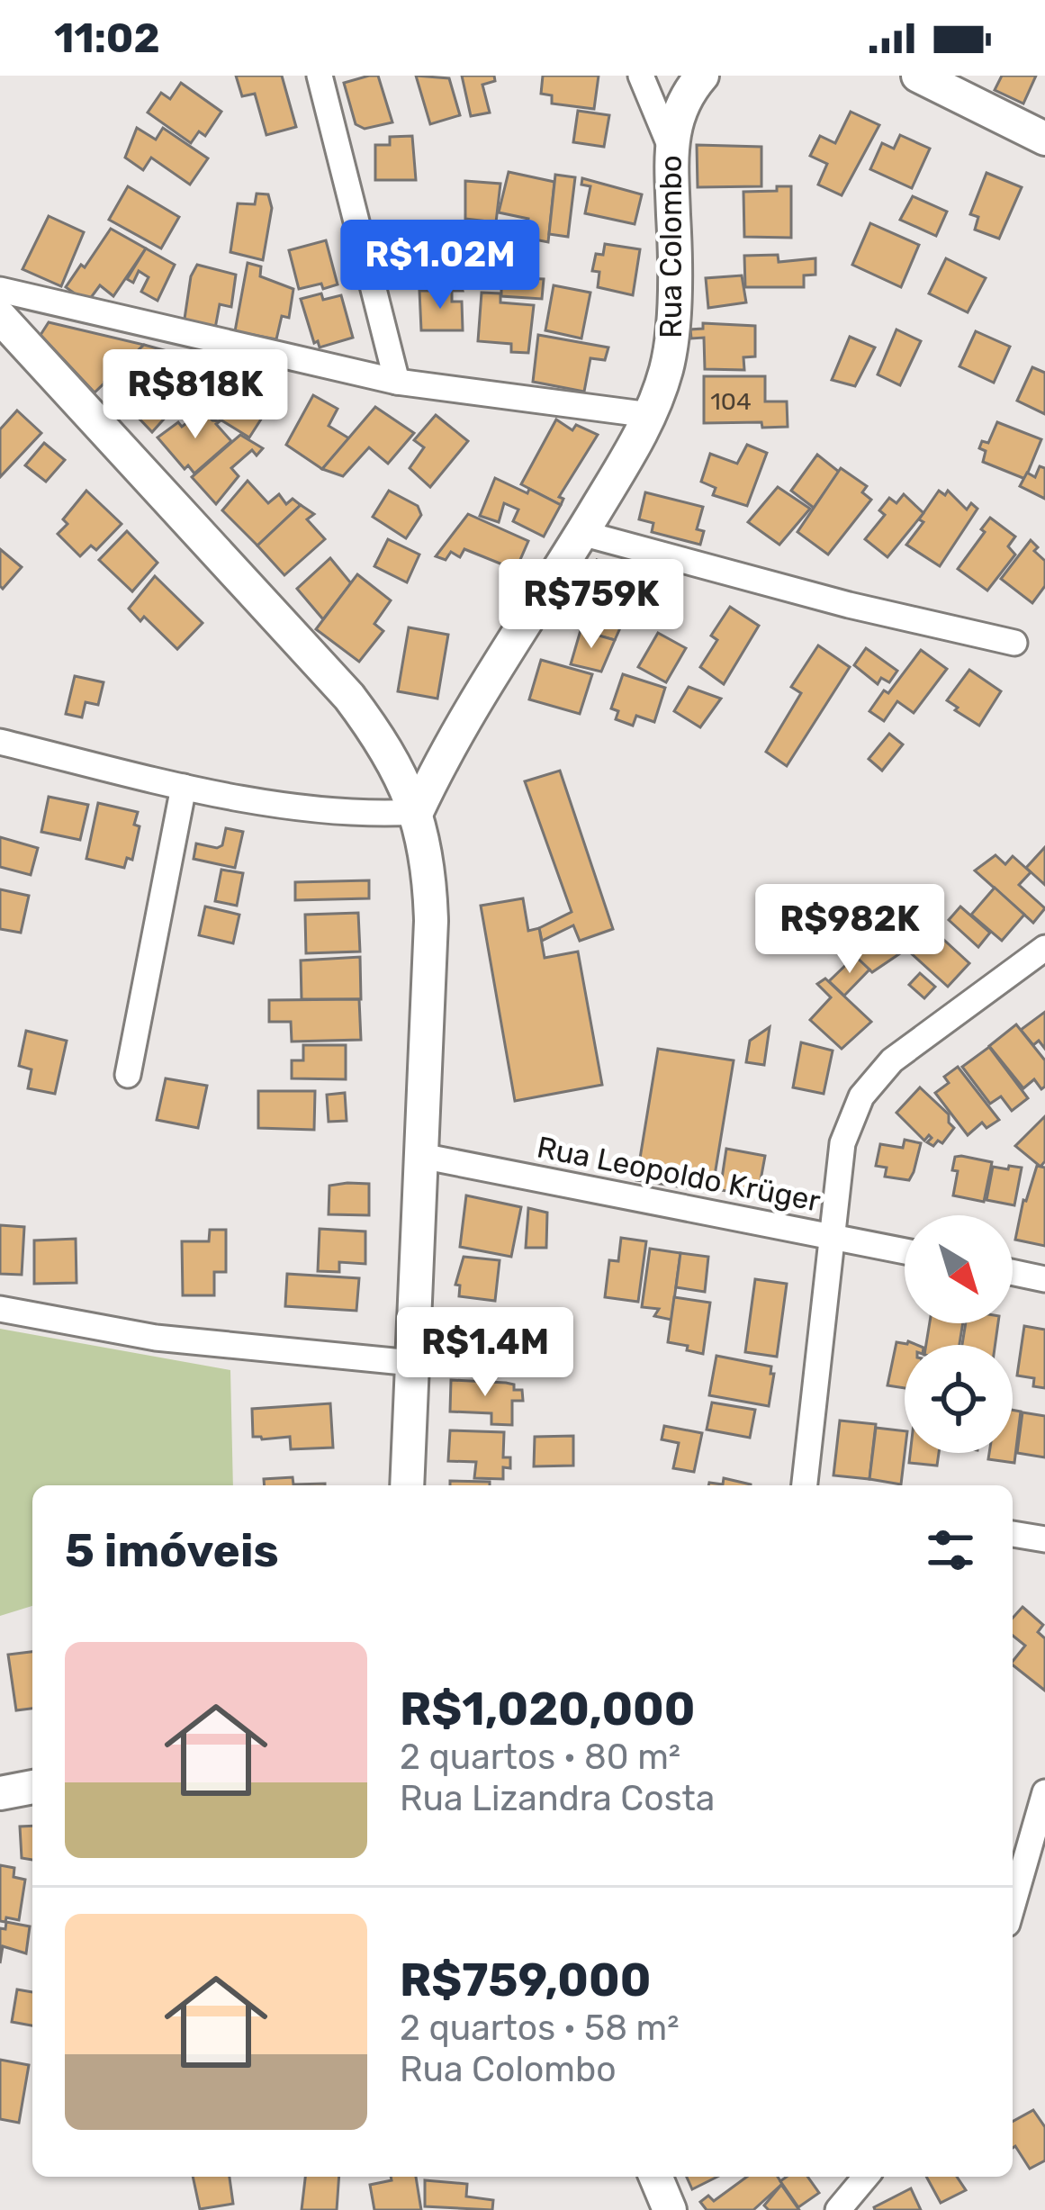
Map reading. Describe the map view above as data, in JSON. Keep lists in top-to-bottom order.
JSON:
{
  "streets": {
    "main road": ["Rua Colombo"],
    "street": ["Rua Leopoldo Krüger"]
  },
  "house_numbers": ["104"],
  "north": "bottom right",
  "page": {
    "status": "11:02",
    "price": [
      "R$1.02M",
      "R$818K",
      "R$759K",
      "R$982K",
      "R$1.4M"
    ],
    "heading": "5 imóveis",
    "list": [
      {
        "name": "R$1,020,000",
        "note": "2 quartos · 80 m² · Rua Lizandra Costa"
      },
      {
        "name": "R$759,000",
        "note": "2 quartos · 58 m² · Rua Colombo"
      }
    ]
  }
}
